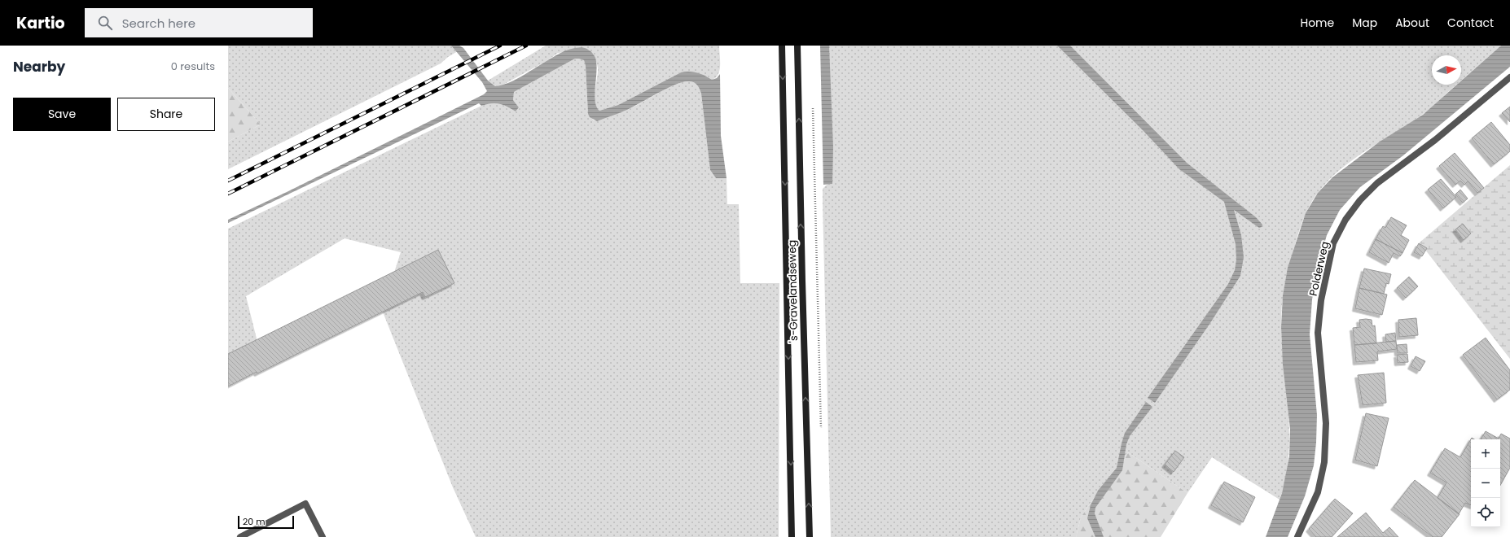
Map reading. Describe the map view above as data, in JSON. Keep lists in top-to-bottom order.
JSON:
{
  "streets": {
    "main road": ["'s-Gravelandseweg"],
    "street": ["Polderweg"]
  },
  "scale_bar": "20 m",
  "north": "right",
  "page": {
    "header": "Kartio",
    "search": "Search here",
    "nav": [
      "Home",
      "Map",
      "About",
      "Contact"
    ],
    "heading": ["Nearby", "0 results"],
    "buttons": ["Save", "Share"],
    "map_buttons": ["+", "−"],
    "scale": "20 m"
  }
}
